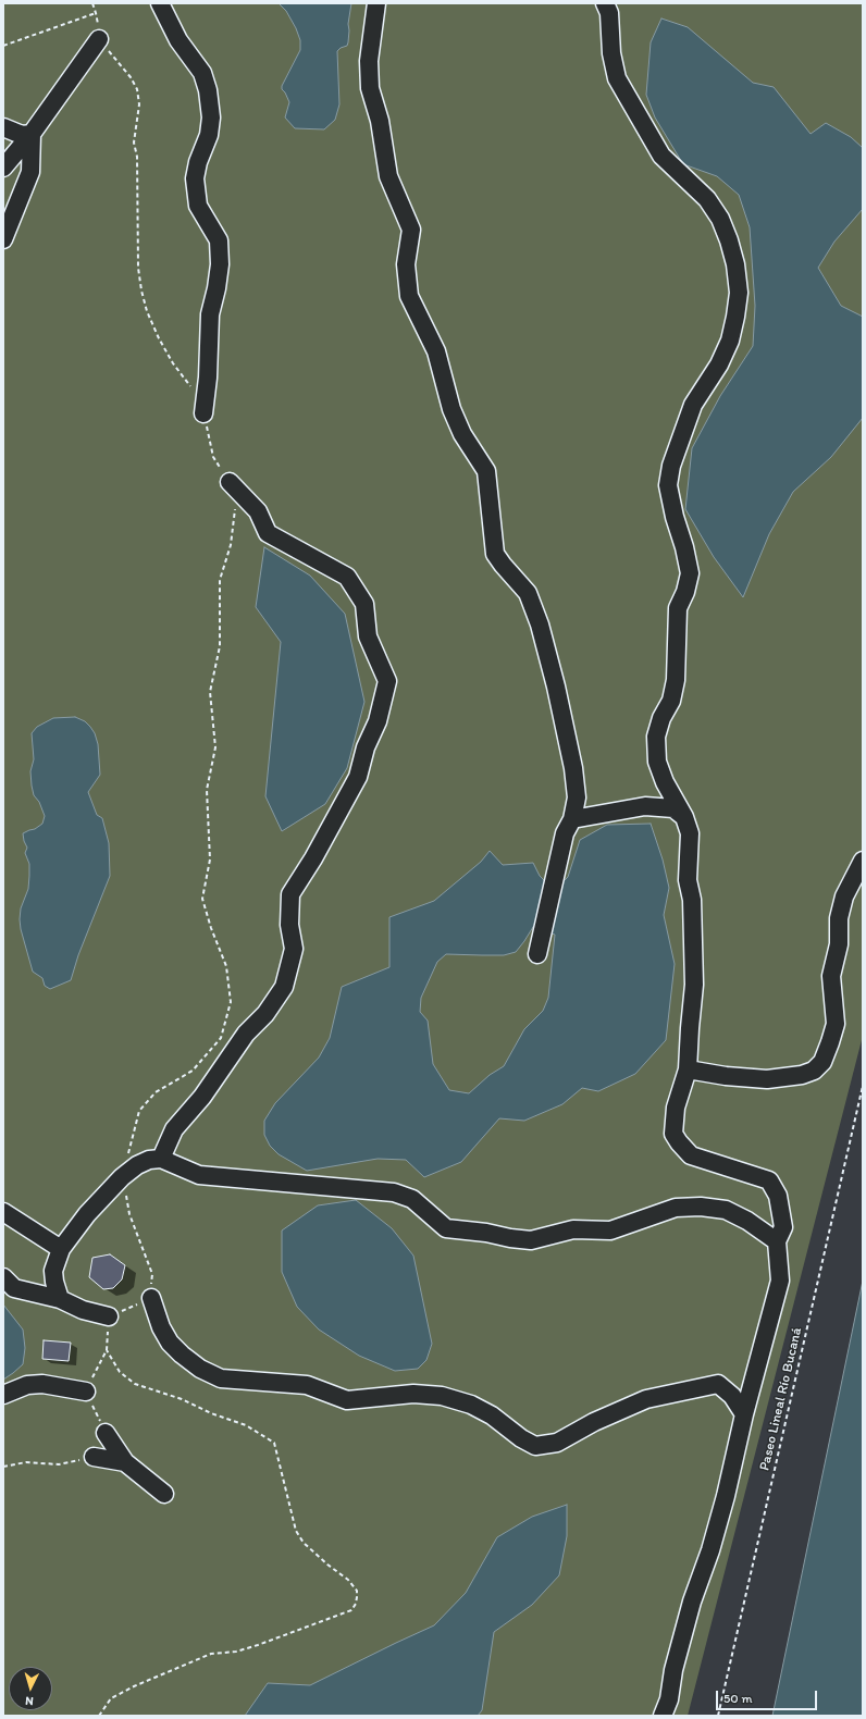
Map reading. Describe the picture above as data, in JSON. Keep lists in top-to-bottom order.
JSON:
{
  "streets": {
    "path": ["Paseo Lineal Río Bucaná"]
  },
  "scale_bar": "50 m",
  "north": "bottom"
}
